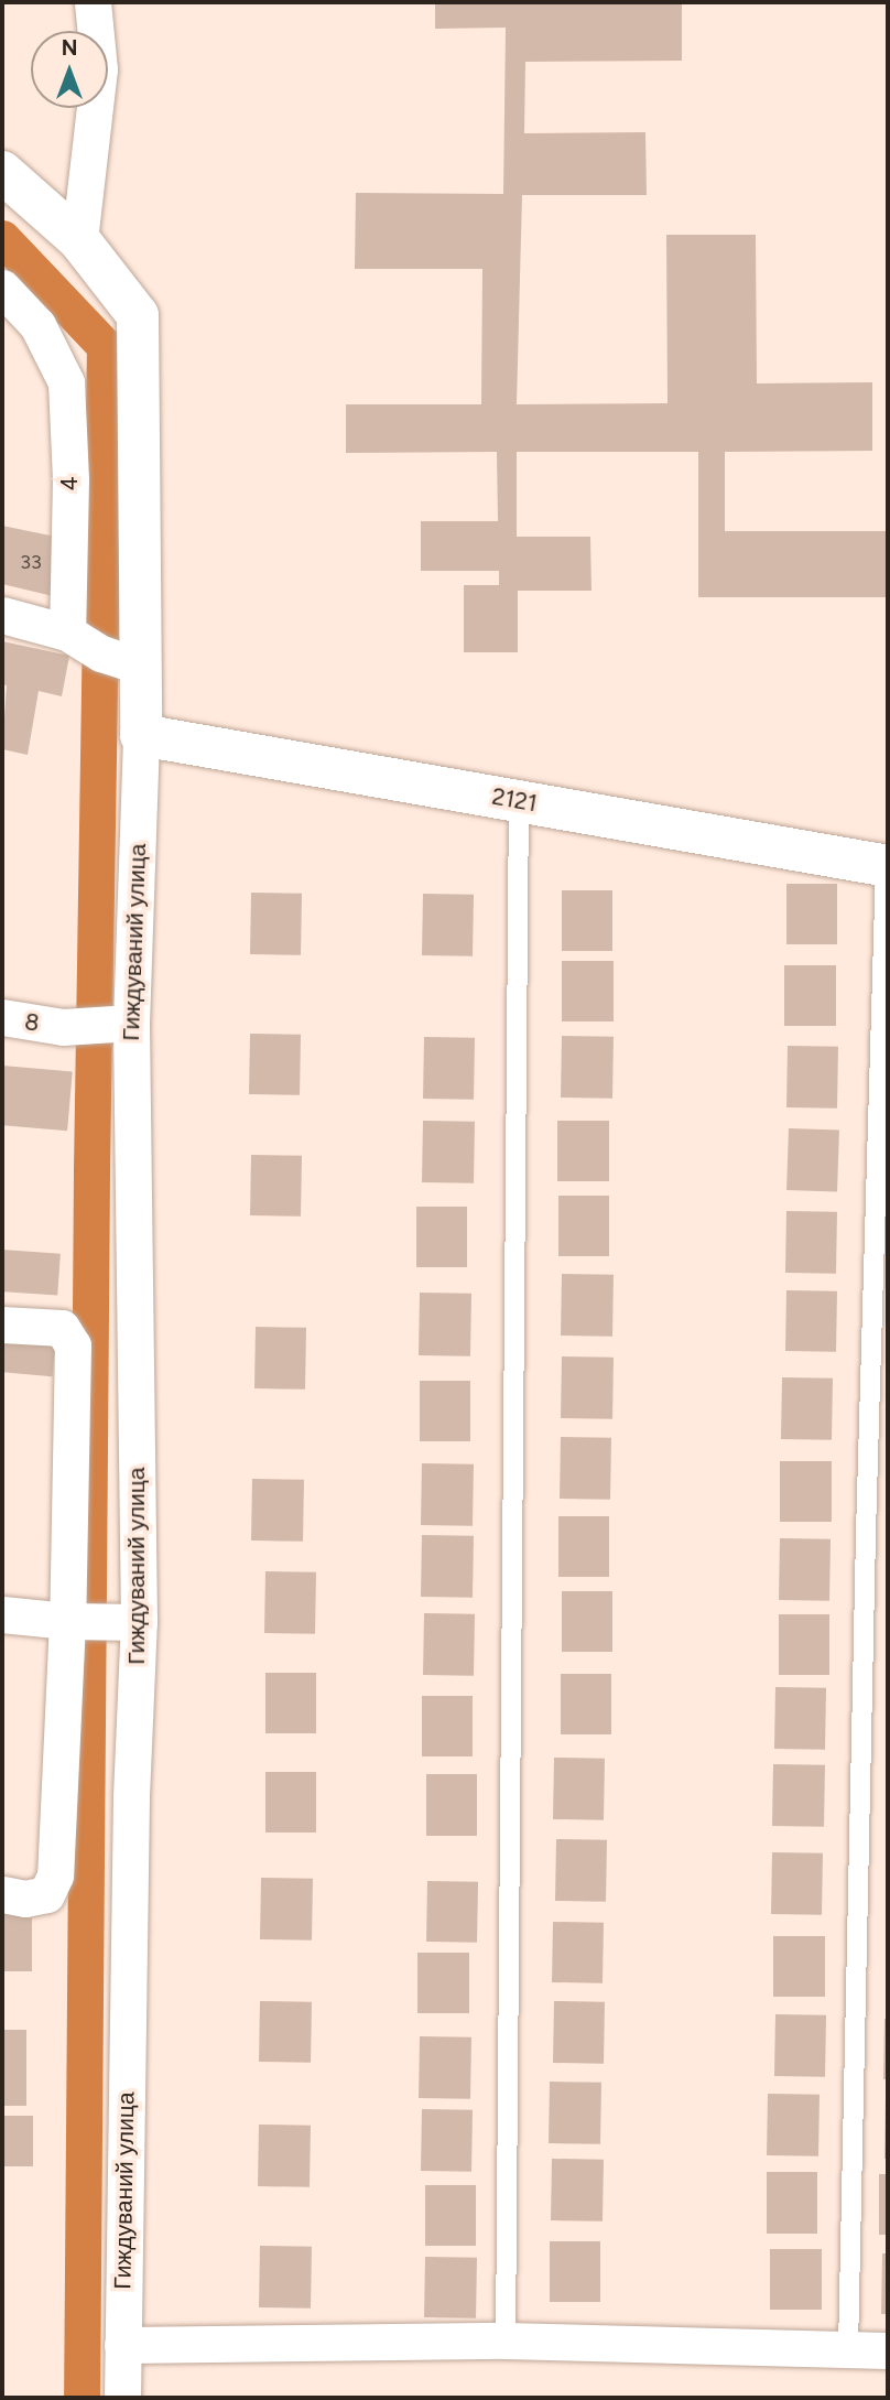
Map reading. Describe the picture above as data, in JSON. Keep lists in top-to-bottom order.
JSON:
{
  "streets": {
    "street": [
      "4",
      "2121",
      "Гиждуваний улица",
      "8"
    ]
  },
  "crossings": [
    ["2121", "Гиждуваний улица"],
    ["Гиждуваний улица", "8"]
  ],
  "house_numbers": ["33"],
  "north": "top"
}
